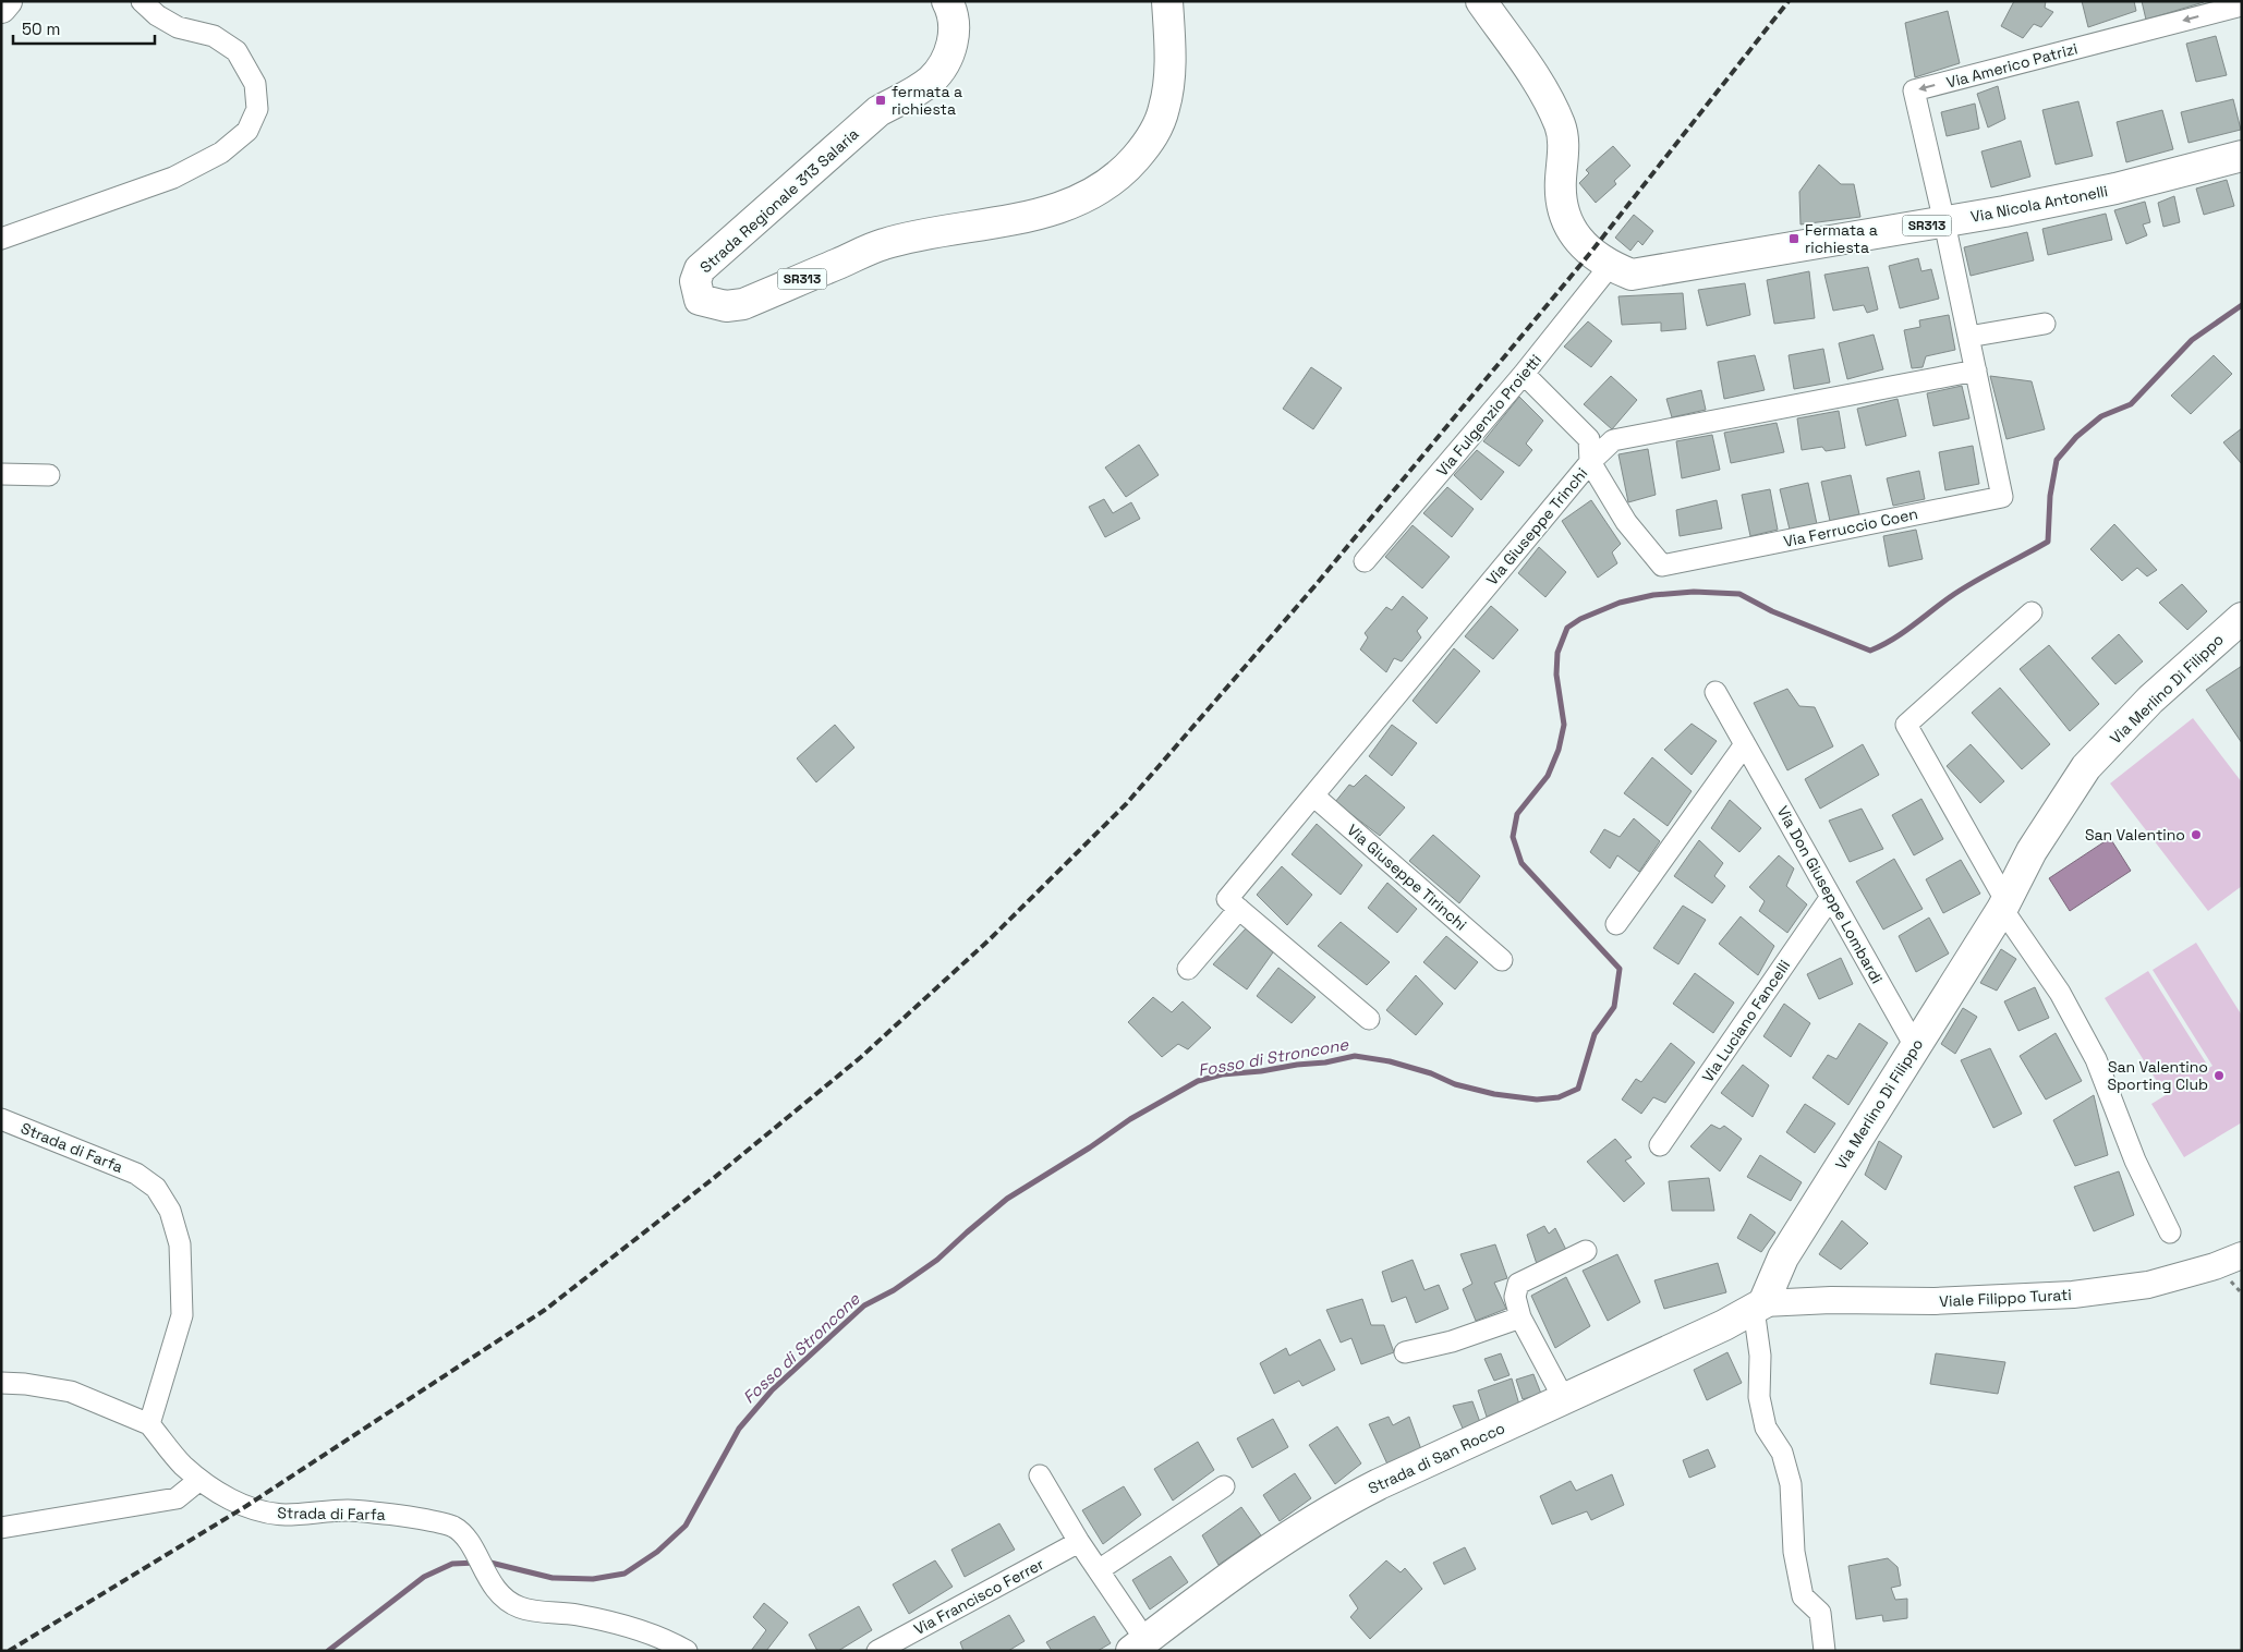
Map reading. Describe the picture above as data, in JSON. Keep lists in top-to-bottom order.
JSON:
{
  "streets": {
    "main road": [
      "Strada Regionale 313 Salaria",
      "Via Nicola Antonelli",
      "SR313",
      "Via Merlino Di Filippo",
      "Strada di San Rocco"
    ],
    "street": [
      "Via Americo Patrizi",
      "Via Fulgenzio Proietti",
      "Via Giuseppe Trinchi",
      "Via Ferruccio Coen",
      "Via Giuseppe Tirinchi",
      "Via Don Giuseppe Lombardi",
      "Via Luciano Fancelli",
      "Strada di Farfa",
      "Viale Filippo Turati",
      "Via Francisco Ferrer"
    ]
  },
  "crossings": [
    ["Via Americo Patrizi", "Via Nicola Antonelli"],
    ["Via Americo Patrizi", "Via Ferruccio Coen"],
    ["Via Nicola Antonelli", "SR313"],
    ["Via Nicola Antonelli", "Via Fulgenzio Proietti"],
    ["Via Nicola Antonelli", "Via Ferruccio Coen"],
    ["SR313", "Via Fulgenzio Proietti"],
    ["Via Fulgenzio Proietti", "Via Ferruccio Coen"],
    ["Via Giuseppe Trinchi", "Via Ferruccio Coen"],
    ["Via Giuseppe Trinchi", "Via Giuseppe Tirinchi"],
    ["Via Merlino Di Filippo", "Via Don Giuseppe Lombardi"],
    ["Via Merlino Di Filippo", "Viale Filippo Turati"],
    ["Via Merlino Di Filippo", "Strada di San Rocco"],
    ["Via Don Giuseppe Lombardi", "Via Luciano Fancelli"],
    ["Viale Filippo Turati", "Strada di San Rocco"]
  ],
  "water": ["Fosso di Stroncone"],
  "places": {
    "transit": ["fermata a richiesta", "Fermata a richiesta"],
    "other": ["San Valentino", "San Valentino Sporting Club"]
  },
  "scale_bar": "50 m"
}
